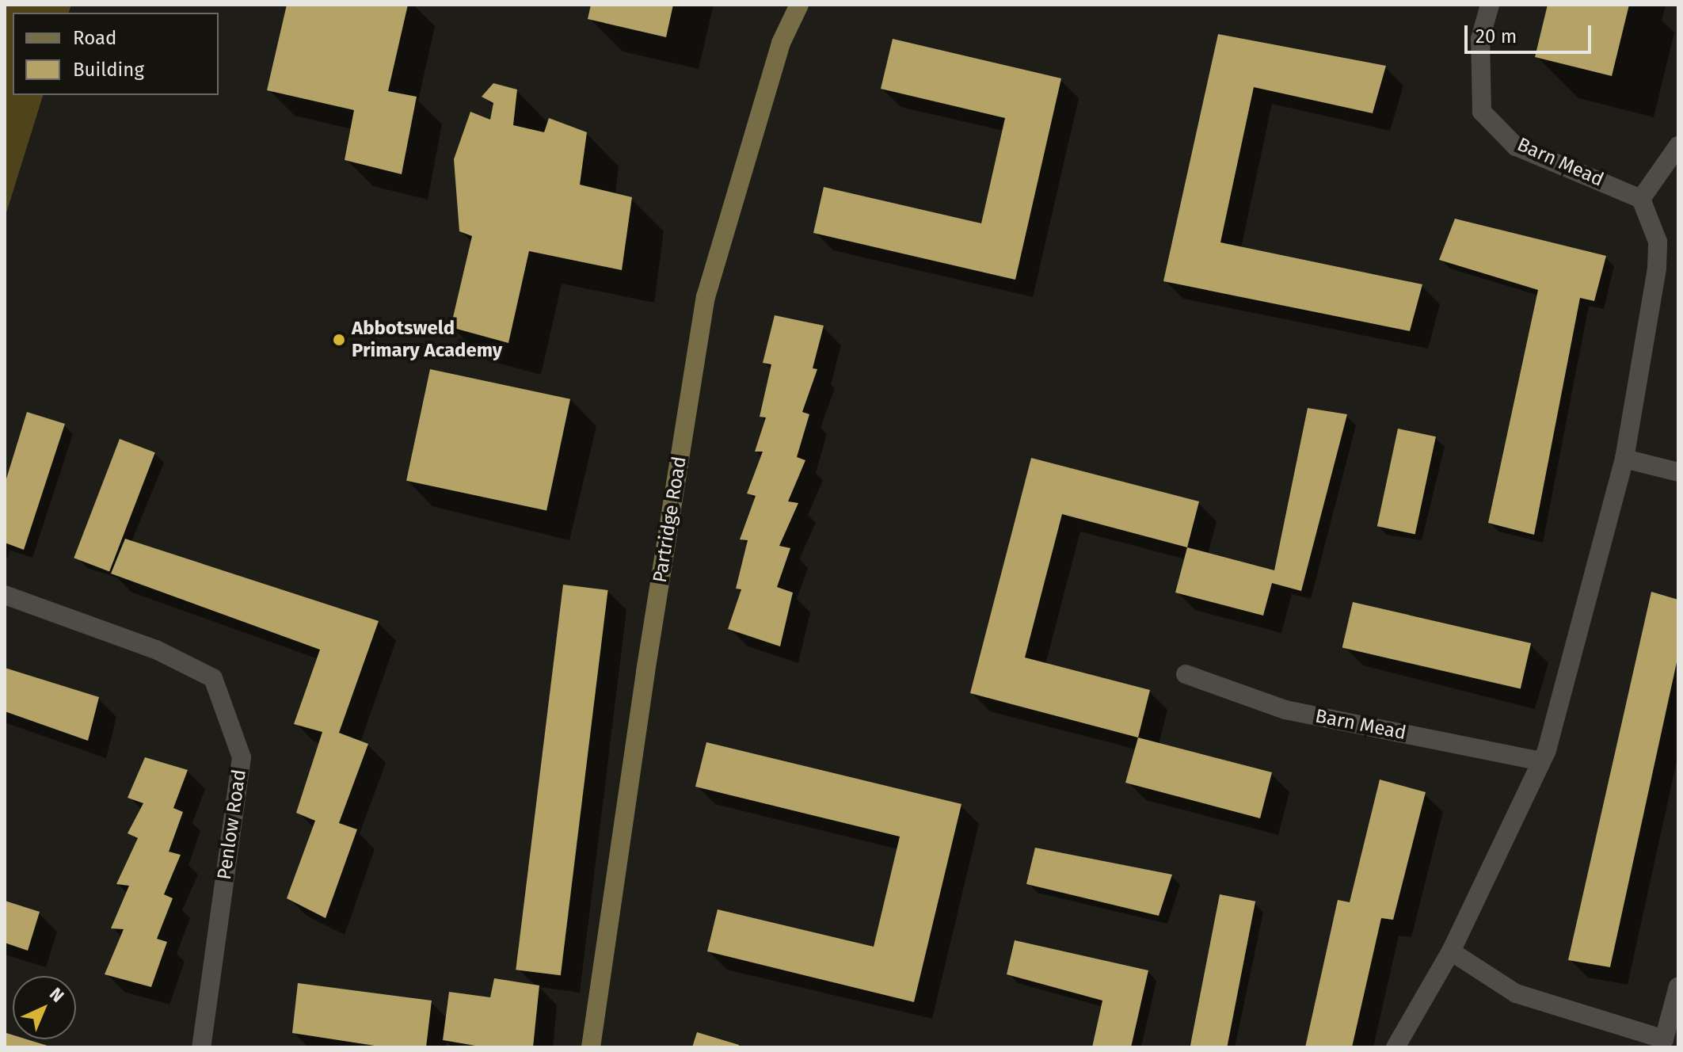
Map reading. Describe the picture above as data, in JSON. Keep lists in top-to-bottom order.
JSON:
{
  "streets": {
    "street": ["Barn Mead", "Partridge Road", "Penlow Road"]
  },
  "places": ["Abbotsweld Primary Academy"],
  "legend": ["Road", "Building"],
  "scale_bar": "20 m",
  "north": "top right"
}
